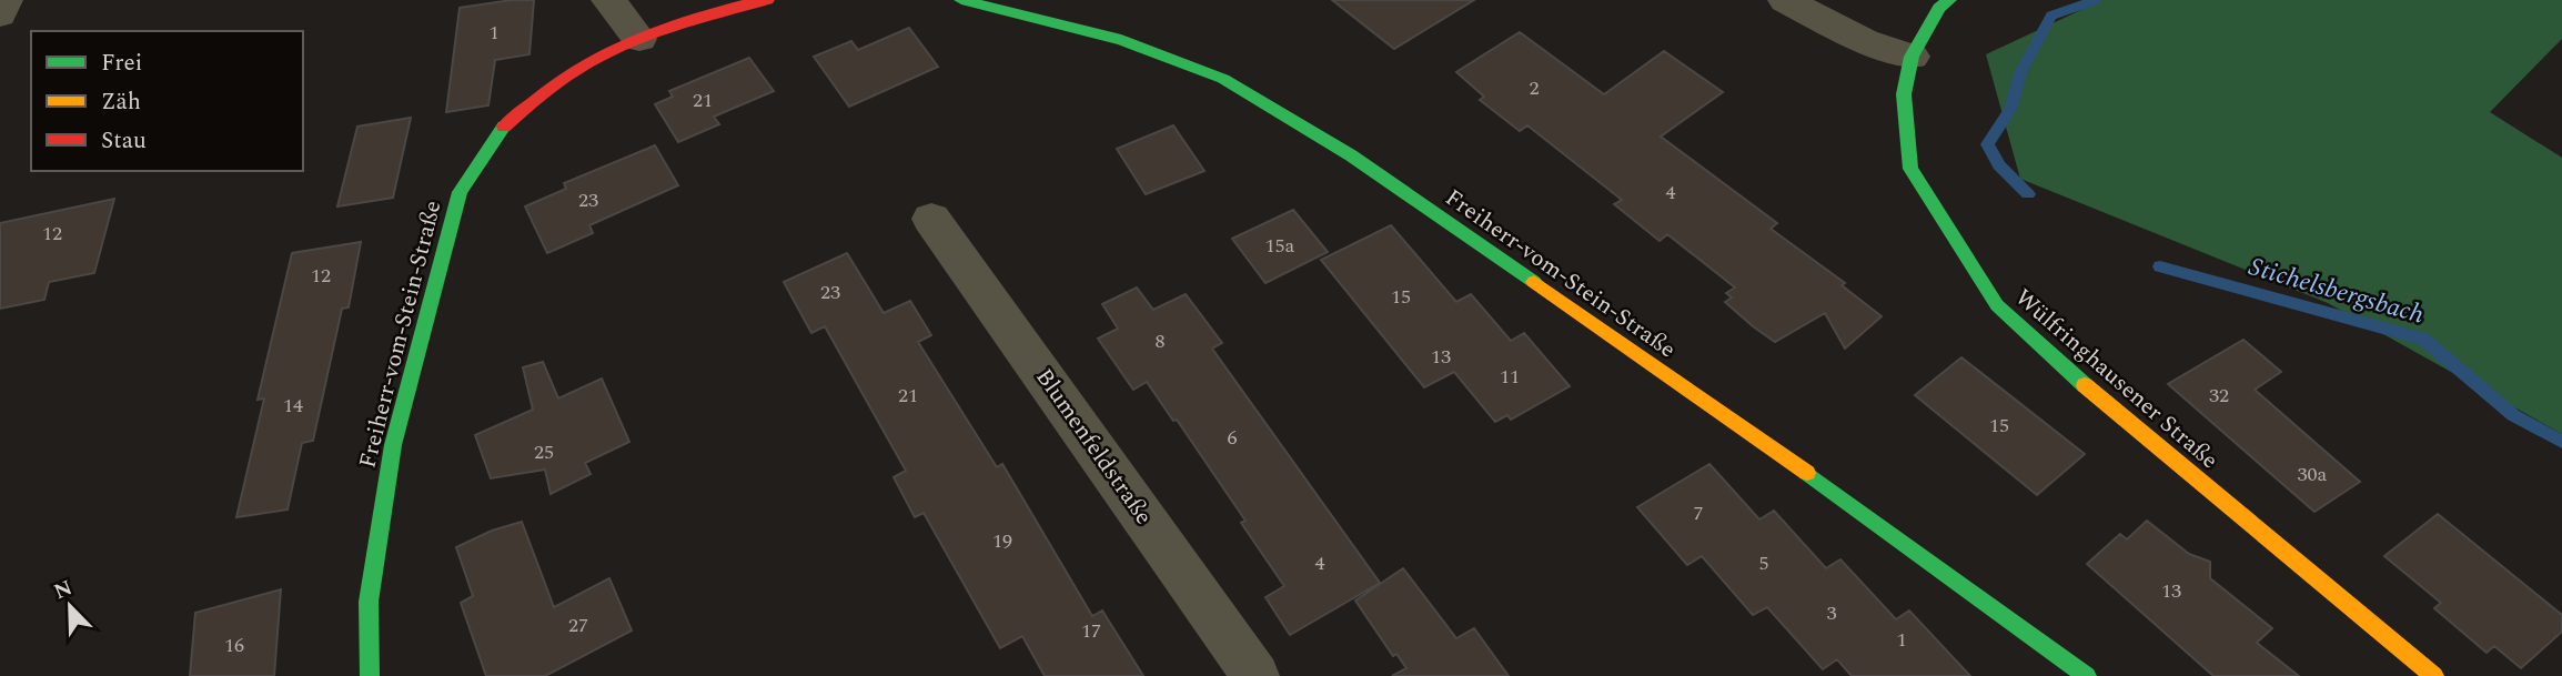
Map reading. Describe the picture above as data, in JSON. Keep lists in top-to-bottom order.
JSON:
{
  "streets": {
    "street": ["Freiherr-vom-Stein-Straße", "Wülfringhausener Straße", "Blumenfeldstraße"]
  },
  "water": ["Stichelsbergsbach"],
  "house_numbers": [
    "1",
    "2",
    "21",
    "4",
    "23",
    "12",
    "15a",
    "12",
    "23",
    "15",
    "8",
    "13",
    "11",
    "21",
    "32",
    "14",
    "15",
    "6",
    "25",
    "30a",
    "7",
    "19",
    "4",
    "5",
    "13",
    "3",
    "27",
    "17",
    "1",
    "16"
  ],
  "legend": ["Frei", "Zäh", "Stau"],
  "north": "top left"
}
